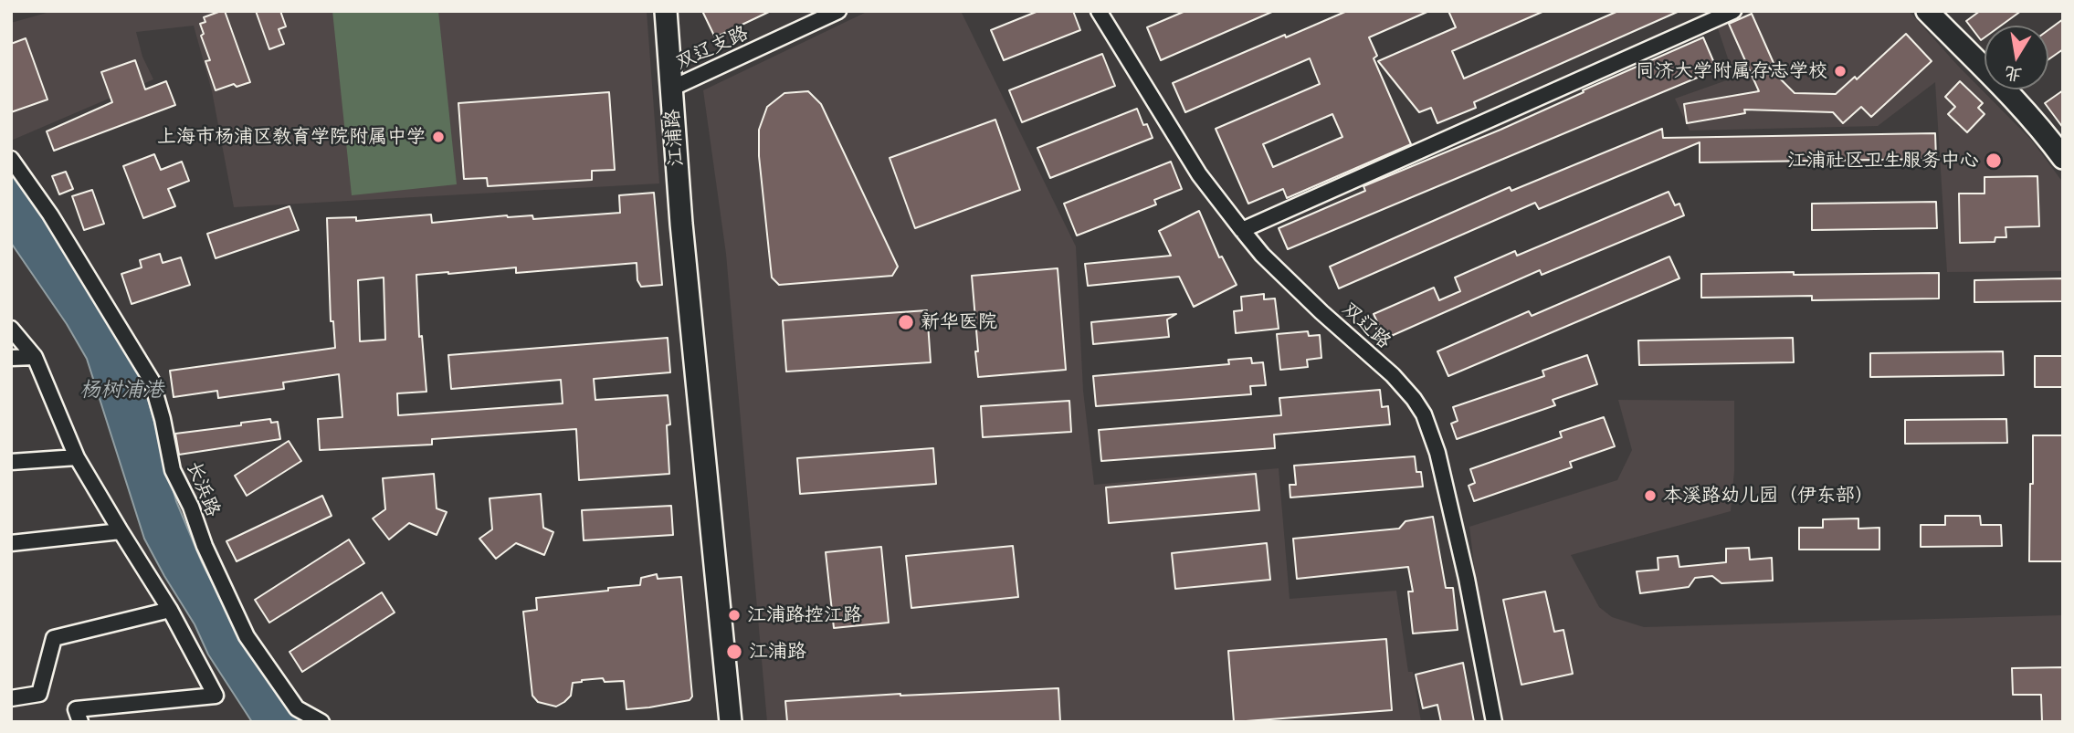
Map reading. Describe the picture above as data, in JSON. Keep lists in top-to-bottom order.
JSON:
{
  "streets": {
    "main road": ["江浦路"],
    "street": ["双辽支路", "双辽路", "长浜路"]
  },
  "crossings": [
    ["双辽支路", "江浦路"]
  ],
  "water": ["杨树浦港"],
  "places": [
    "同济大学附属存志学校",
    "上海市杨浦区教育学院附属中学",
    "江浦社区卫生服务中心",
    "新华医院",
    "本溪路幼儿园（伊东部）",
    "江浦路控江路",
    "江浦路"
  ],
  "north": "bottom"
}
